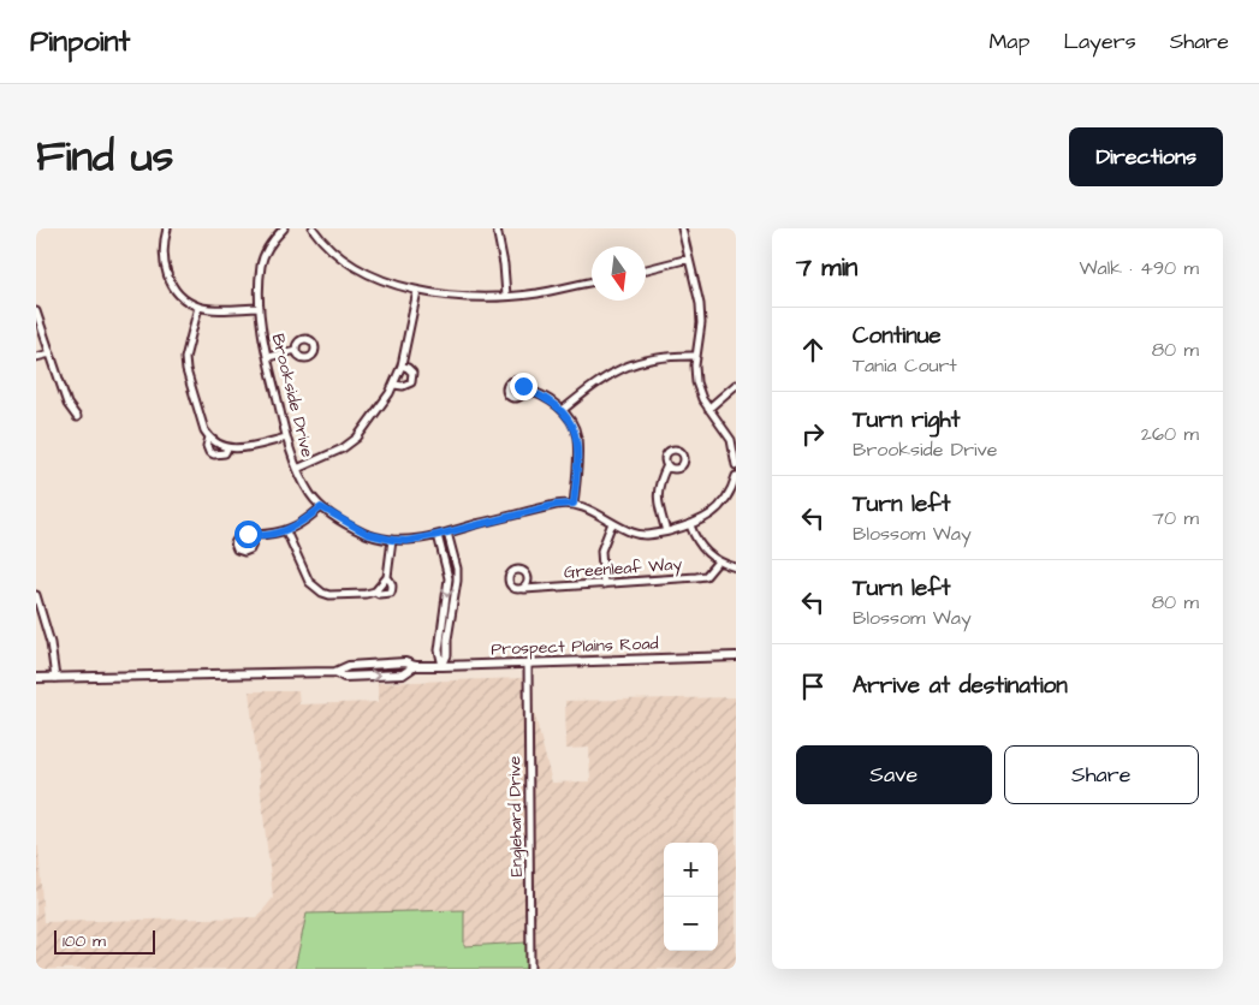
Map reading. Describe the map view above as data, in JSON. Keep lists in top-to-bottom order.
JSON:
{
  "streets": {
    "street": [
      "Brookside Drive",
      "Greenleaf Way",
      "Prospect Plains Road",
      "Englehard Drive"
    ]
  },
  "crossings": [
    ["Prospect Plains Road", "Englehard Drive"]
  ],
  "scale_bar": "100 m",
  "north": "bottom",
  "page": {
    "header": "Pinpoint",
    "nav": ["Map", "Layers", "Share"],
    "title": "Find us",
    "buttons": [
      "Directions",
      ["Save", "Share"]
    ],
    "heading": ["7 min", "Walk · 490 m"],
    "list": [
      ["Continue", "Tania Court", "80 m"],
      ["Turn right", "Brookside Drive", "260 m"],
      ["Turn left", "Blossom Way", "70 m"],
      ["Turn left", "Blossom Way", "80 m"],
      "Arrive at destination"
    ],
    "map_buttons": ["+", "−"],
    "scale": "100 m"
  }
}
